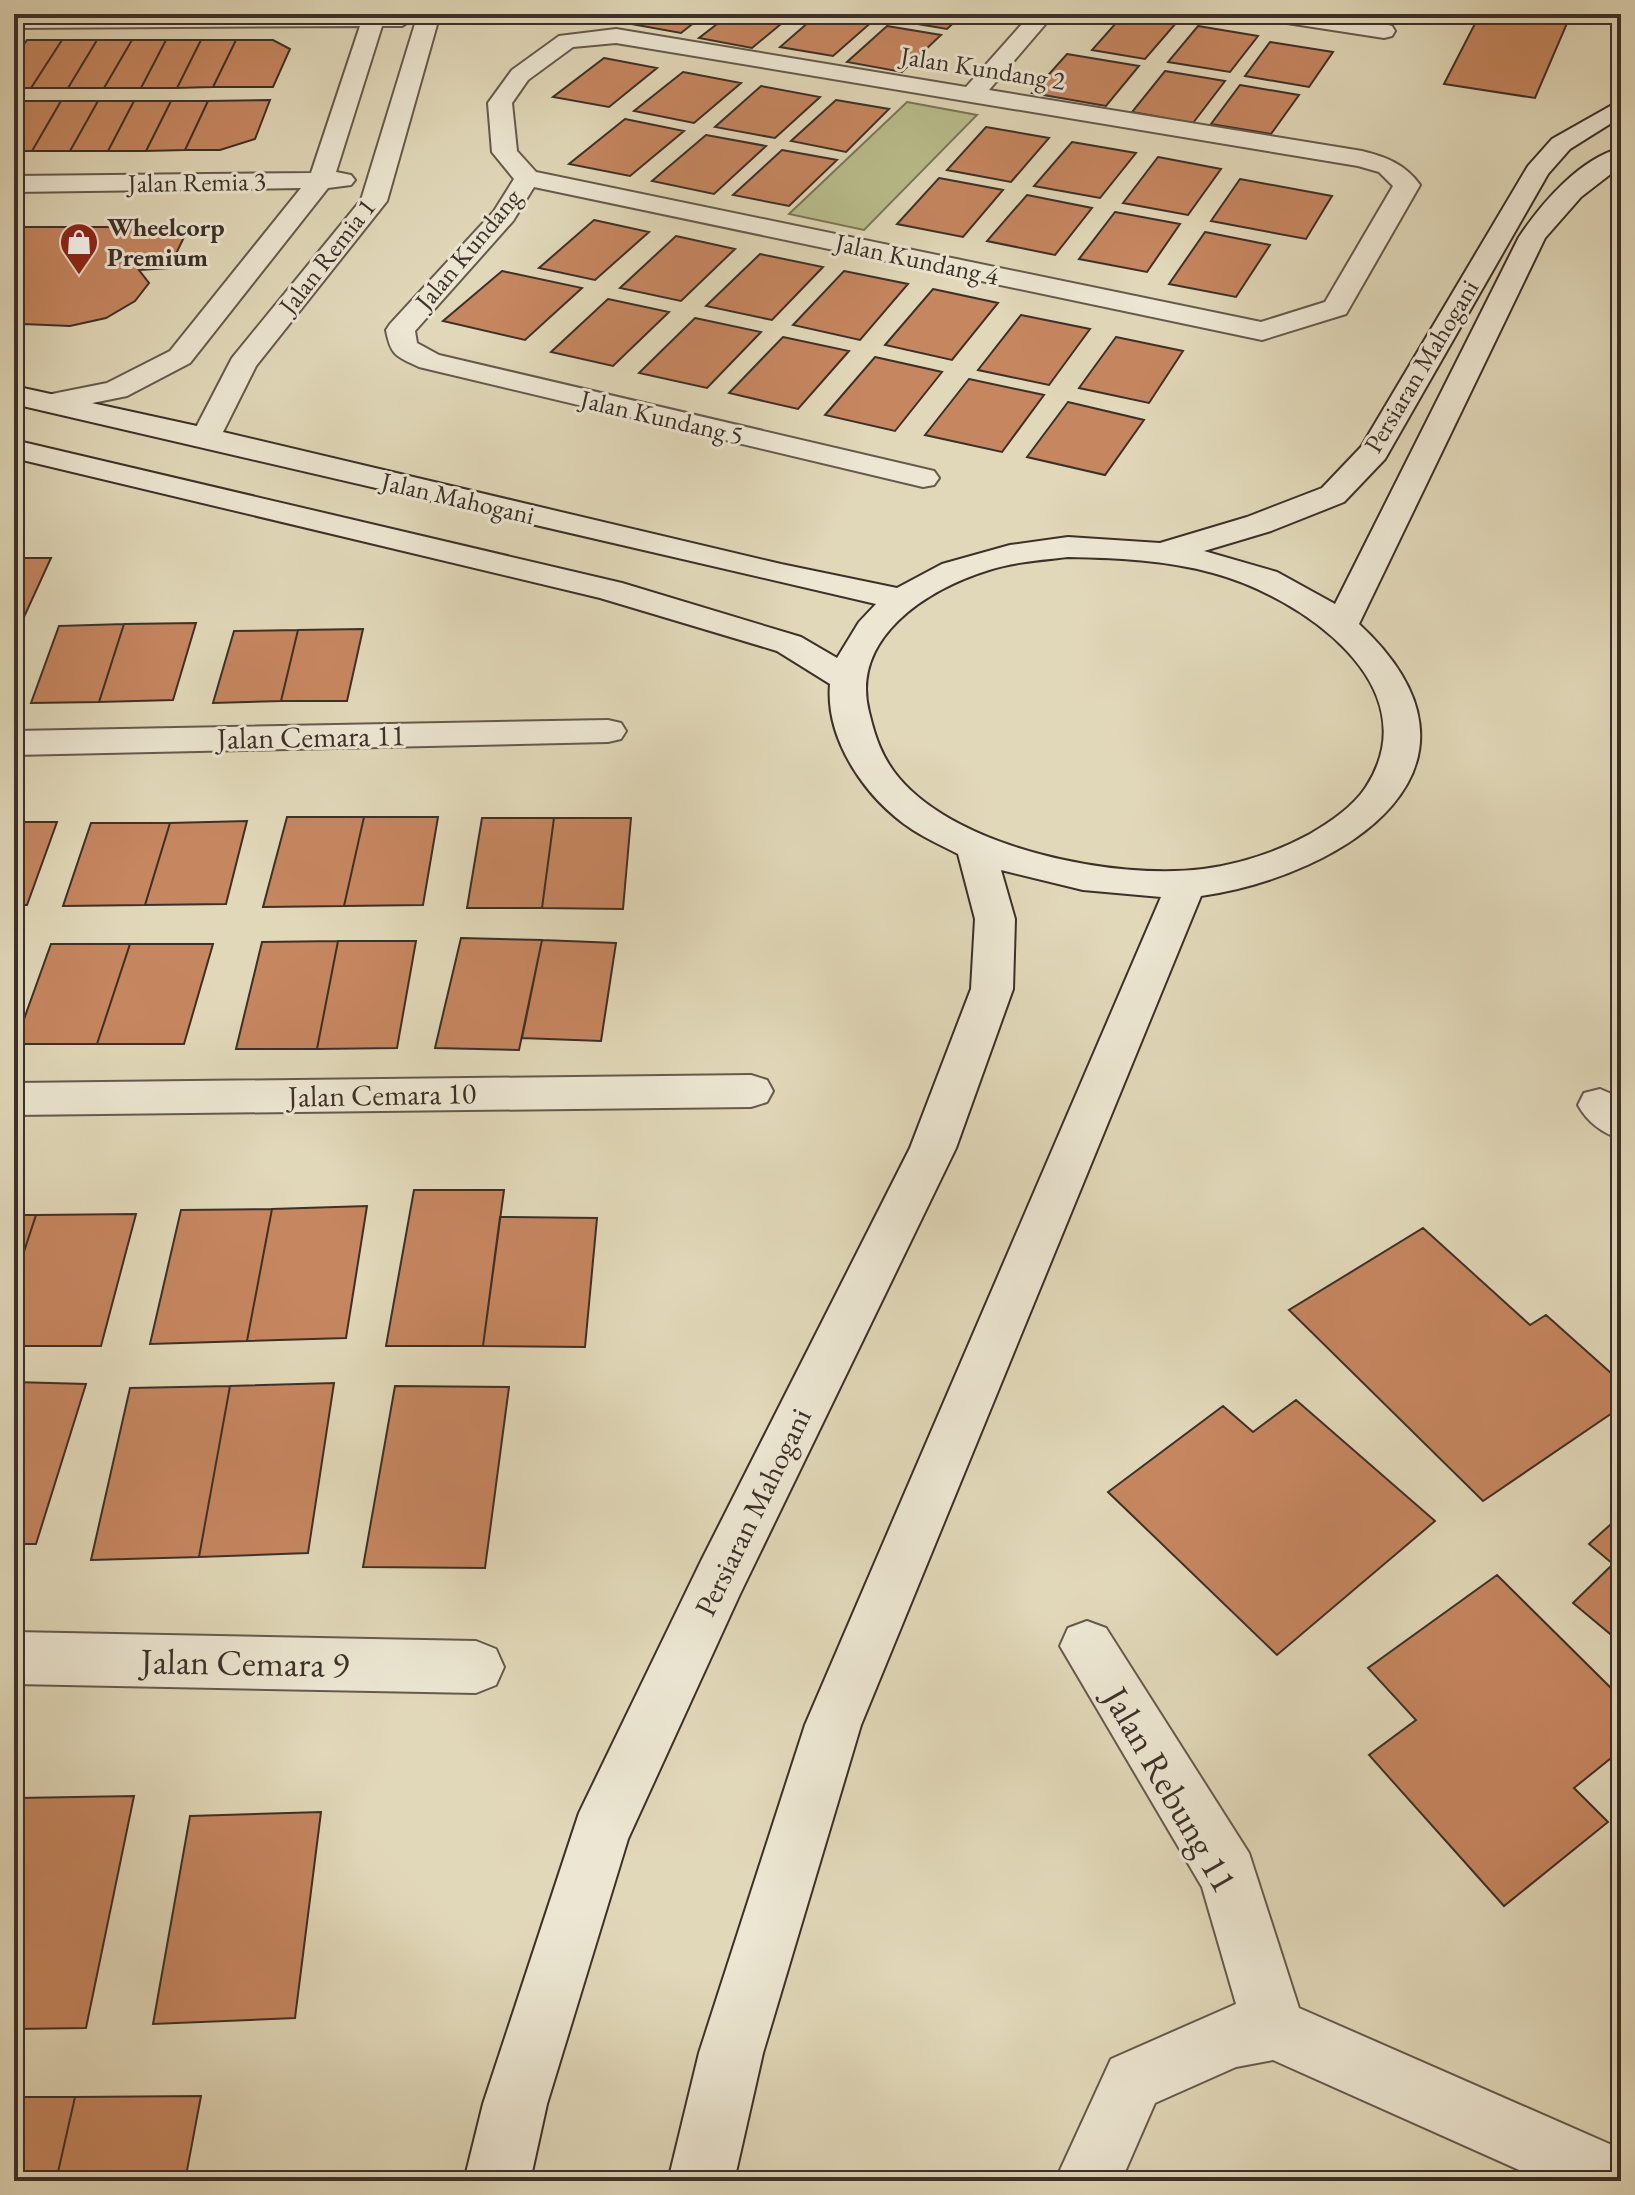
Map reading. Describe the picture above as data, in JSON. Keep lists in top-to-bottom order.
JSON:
{
  "streets": {
    "street": [
      "Jalan Kundang 2",
      "Jalan Remia 3",
      "Jalan Kundang",
      "Jalan Remia 1",
      "Jalan Kundang 4",
      "Persiaran Mahogani",
      "Jalan Kundang 5",
      "Jalan Mahogani",
      "Jalan Cemara 11",
      "Jalan Cemara 10",
      "Jalan Cemara 9",
      "Jalan Rebung 11"
    ]
  },
  "crossings": [
    ["Jalan Kundang 2", "Jalan Kundang"],
    ["Jalan Kundang 2", "Jalan Kundang 4"],
    ["Jalan Remia 3", "Jalan Remia 1"],
    ["Jalan Kundang", "Jalan Kundang 4"],
    ["Jalan Kundang", "Jalan Kundang 5"],
    ["Jalan Remia 1", "Jalan Mahogani"]
  ],
  "places": {
    "shop": ["Wheelcorp Premium"]
  }
}
